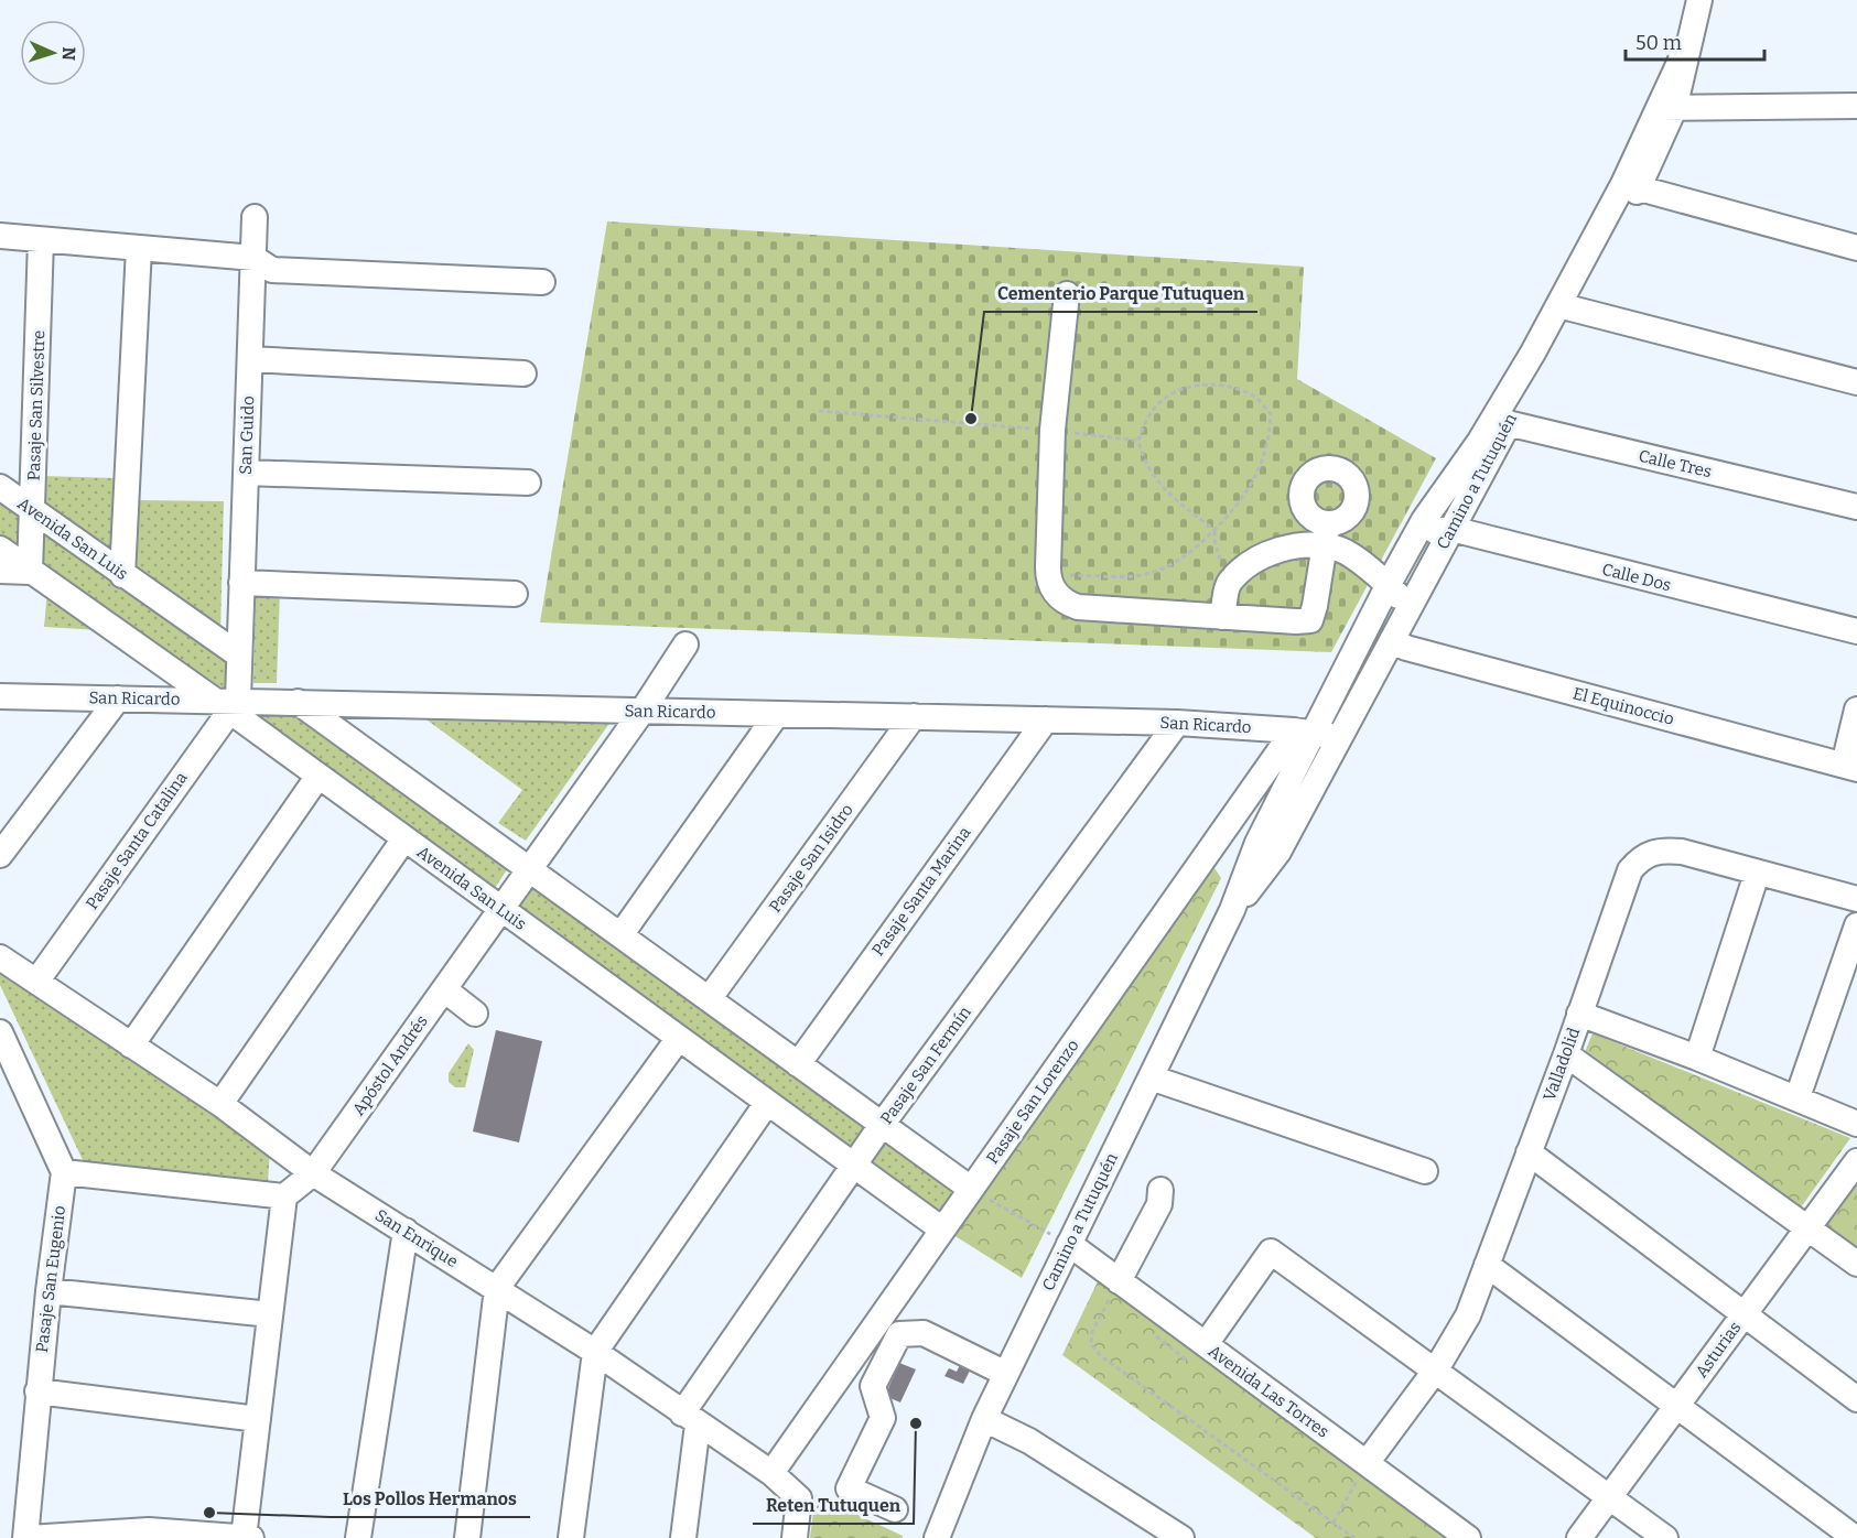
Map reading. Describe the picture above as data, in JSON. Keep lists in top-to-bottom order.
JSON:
{
  "streets": {
    "street": [
      "Pasaje San Silvestre",
      "San Guido",
      "Calle Tres",
      "Camino a Tutuquén",
      "Avenida San Luis",
      "Calle Dos",
      "San Ricardo",
      "El Equinoccio",
      "Pasaje Santa Catalina",
      "Pasaje San Isidro",
      "Pasaje Santa Marina",
      "Valladolid",
      "Apóstol Andrés",
      "Pasaje San Fermín",
      "Pasaje San Lorenzo",
      "San Enrique",
      "Pasaje San Eugenio",
      "Asturias",
      "Avenida Las Torres"
    ]
  },
  "crossings": [
    ["Pasaje San Silvestre", "Avenida San Luis"],
    ["San Guido", "Avenida San Luis"],
    ["Calle Tres", "Camino a Tutuquén"],
    ["Camino a Tutuquén", "Calle Dos"],
    ["Camino a Tutuquén", "San Ricardo"],
    ["Camino a Tutuquén", "El Equinoccio"],
    ["Camino a Tutuquén", "Pasaje San Lorenzo"],
    ["Camino a Tutuquén", "Avenida Las Torres"],
    ["Avenida San Luis", "San Ricardo"],
    ["Avenida San Luis", "Pasaje Santa Catalina"],
    ["Avenida San Luis", "Apóstol Andrés"],
    ["Avenida San Luis", "Pasaje San Fermín"],
    ["Avenida San Luis", "Pasaje San Lorenzo"],
    ["San Ricardo", "Pasaje Santa Catalina"],
    ["San Ricardo", "Pasaje San Isidro"],
    ["San Ricardo", "Pasaje Santa Marina"],
    ["San Ricardo", "Apóstol Andrés"],
    ["San Ricardo", "Pasaje San Fermín"],
    ["San Ricardo", "Pasaje San Lorenzo"],
    ["Pasaje Santa Catalina", "San Enrique"],
    ["Valladolid", "Avenida Las Torres"],
    ["Apóstol Andrés", "San Enrique"],
    ["Pasaje San Fermín", "San Enrique"],
    ["Pasaje San Lorenzo", "San Enrique"]
  ],
  "places": ["Cementerio Parque Tutuquen", "Reten Tutuquen", "Los Pollos Hermanos"],
  "scale_bar": "50 m",
  "north": "right"
}
